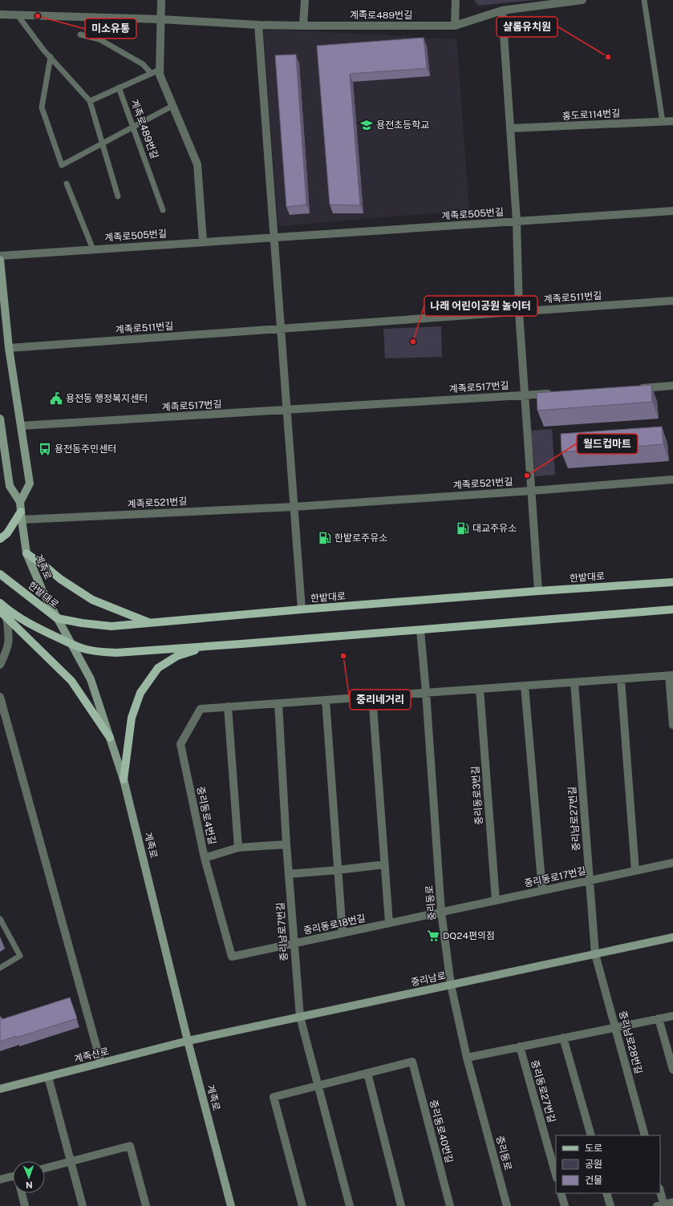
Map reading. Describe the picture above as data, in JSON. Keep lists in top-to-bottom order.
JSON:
{
  "streets": {
    "main road": [
      "계족로",
      "한밭대로",
      "중리남로",
      "계족산로"
    ],
    "street": [
      "계족로489번길",
      "홍도로114번길",
      "계족로505번길",
      "계족로511번길",
      "계족로517번길",
      "계족로521번길",
      "중리동로3번길",
      "중리동로4번길",
      "중리남로27번길",
      "중리동로17번길",
      "중리동로",
      "중리동로18번길",
      "중리남로7번길",
      "중리남로28번길",
      "중리동로27번길",
      "중리동로40번길"
    ]
  },
  "crossings": [
    ["계족로521번길", "계족로"],
    ["계족로", "한밭대로"],
    ["계족로", "중리남로"],
    ["계족로", "계족산로"],
    ["중리동로3번길", "중리동로17번길"],
    ["중리동로4번길", "중리동로"],
    ["중리동로4번길", "중리동로18번길"],
    ["중리동로4번길", "중리남로7번길"],
    ["중리남로27번길", "중리동로17번길"],
    ["중리남로27번길", "중리남로"],
    ["중리남로27번길", "중리남로28번길"],
    ["중리동로17번길", "중리동로"],
    ["중리동로17번길", "중리동로18번길"],
    ["중리동로", "중리동로18번길"],
    ["중리동로", "중리남로"],
    ["중리동로18번길", "중리남로7번길"],
    ["중리남로7번길", "중리남로"],
    ["중리남로", "중리남로28번길"],
    ["중리남로", "계족산로"]
  ],
  "places": {
    "other": [
      "미소유통",
      "샬롬유치원",
      "나래 어린이공원 놀이터",
      "월드컵마트",
      "중리네거리"
    ],
    "school or university": ["용전초등학교"],
    "public building": ["용전동 행정복지센터"],
    "bus stop": ["용전동주민센터"],
    "fuel station": ["대교주유소", "한밭로주유소"],
    "supermarket": ["DQ24편의점"]
  },
  "legend": ["도로", "공원", "건물"],
  "north": "bottom"
}
